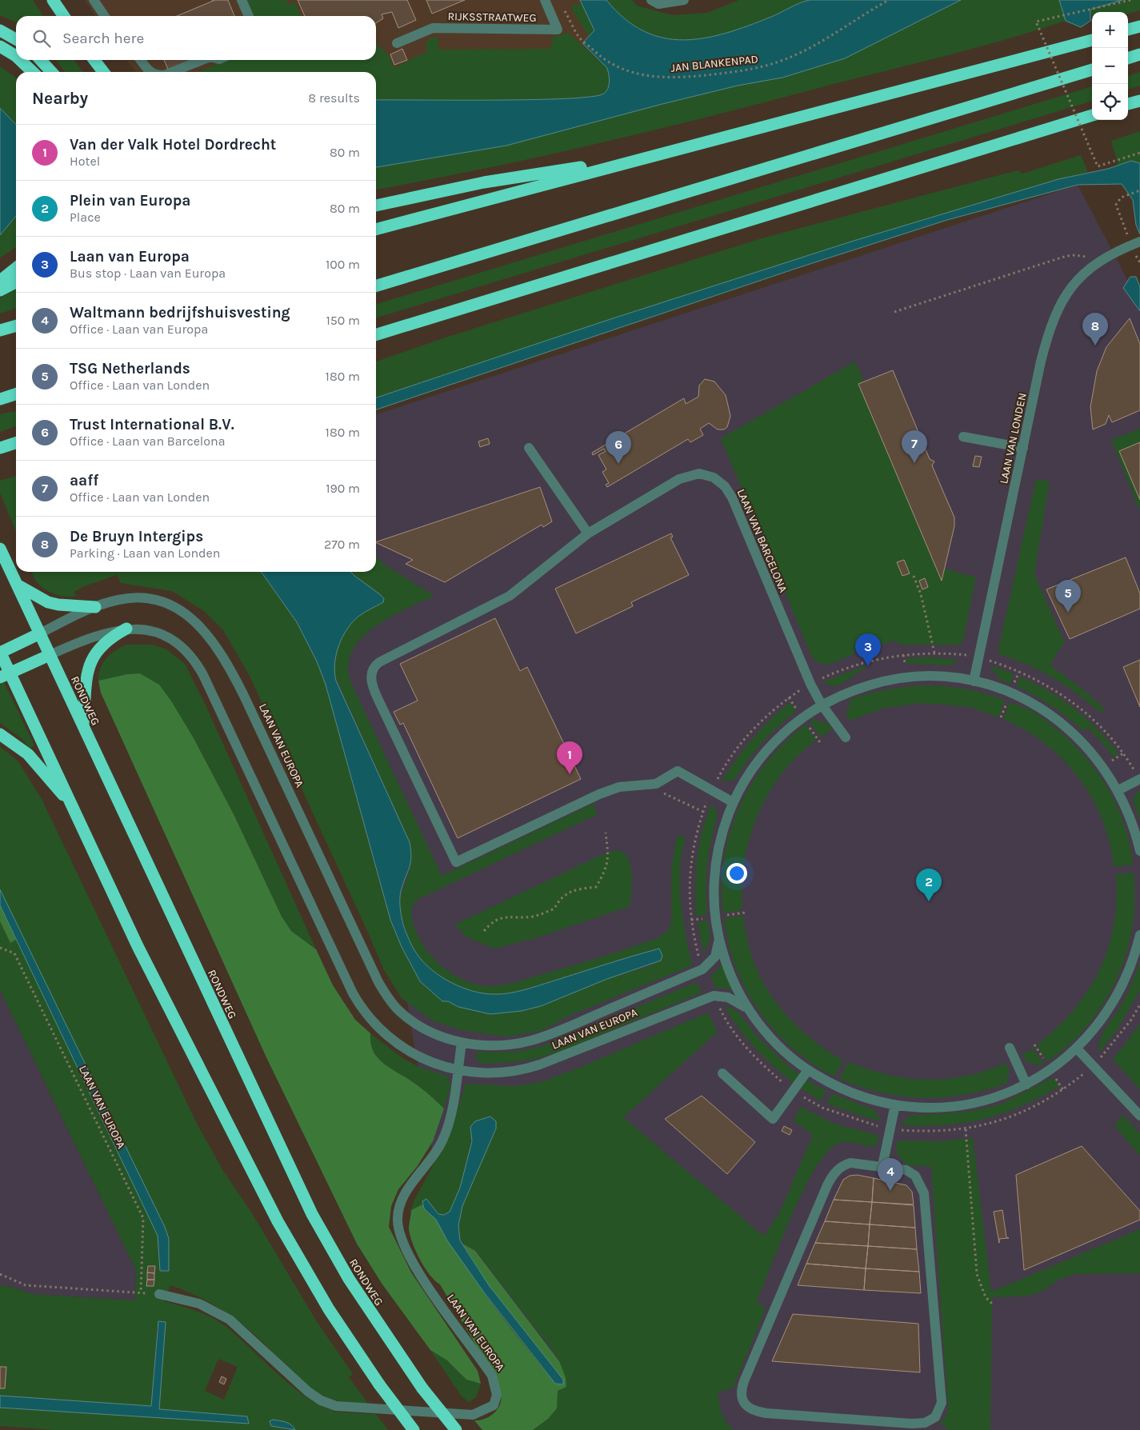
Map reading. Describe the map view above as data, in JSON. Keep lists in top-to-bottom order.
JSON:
{
  "streets": {
    "highway": ["RONDWEG", "LAAN VAN EUROPA"],
    "street": ["RIJKSSTRAATWEG", "LAAN VAN LONDEN", "LAAN VAN BARCELONA"],
    "path": ["JAN BLANKENPAD"]
  },
  "crossings": [
    ["LAAN VAN LONDEN", "LAAN VAN EUROPA"],
    ["LAAN VAN BARCELONA", "LAAN VAN EUROPA"],
    ["RONDWEG", "LAAN VAN EUROPA"]
  ],
  "page": {
    "map_buttons": ["+", "−"],
    "search": "Search here",
    "heading": ["Nearby", "8 results"],
    "list": [
      {
        "mark": "1",
        "name": "Van der Valk Hotel Dordrecht",
        "note": "Hotel",
        "value": "80 m"
      },
      {
        "mark": "2",
        "name": "Plein van Europa",
        "note": "Place",
        "value": "80 m"
      },
      {
        "mark": "3",
        "name": "Laan van Europa",
        "note": "Bus stop · Laan van Europa",
        "value": "100 m"
      },
      {
        "mark": "4",
        "name": "Waltmann bedrijfshuisvesting",
        "note": "Office · Laan van Europa",
        "value": "150 m"
      },
      {
        "mark": "5",
        "name": "TSG Netherlands",
        "note": "Office · Laan van Londen",
        "value": "180 m"
      },
      {
        "mark": "6",
        "name": "Trust International B.V.",
        "note": "Office · Laan van Barcelona",
        "value": "180 m"
      },
      {
        "mark": "7",
        "name": "aaff",
        "note": "Office · Laan van Londen",
        "value": "190 m"
      },
      {
        "mark": "8",
        "name": "De Bruyn Intergips",
        "note": "Parking · Laan van Londen",
        "value": "270 m"
      }
    ],
    "pins": [
      "8",
      "7",
      "6",
      "5",
      "3",
      "1",
      "2",
      "4"
    ]
  }
}
